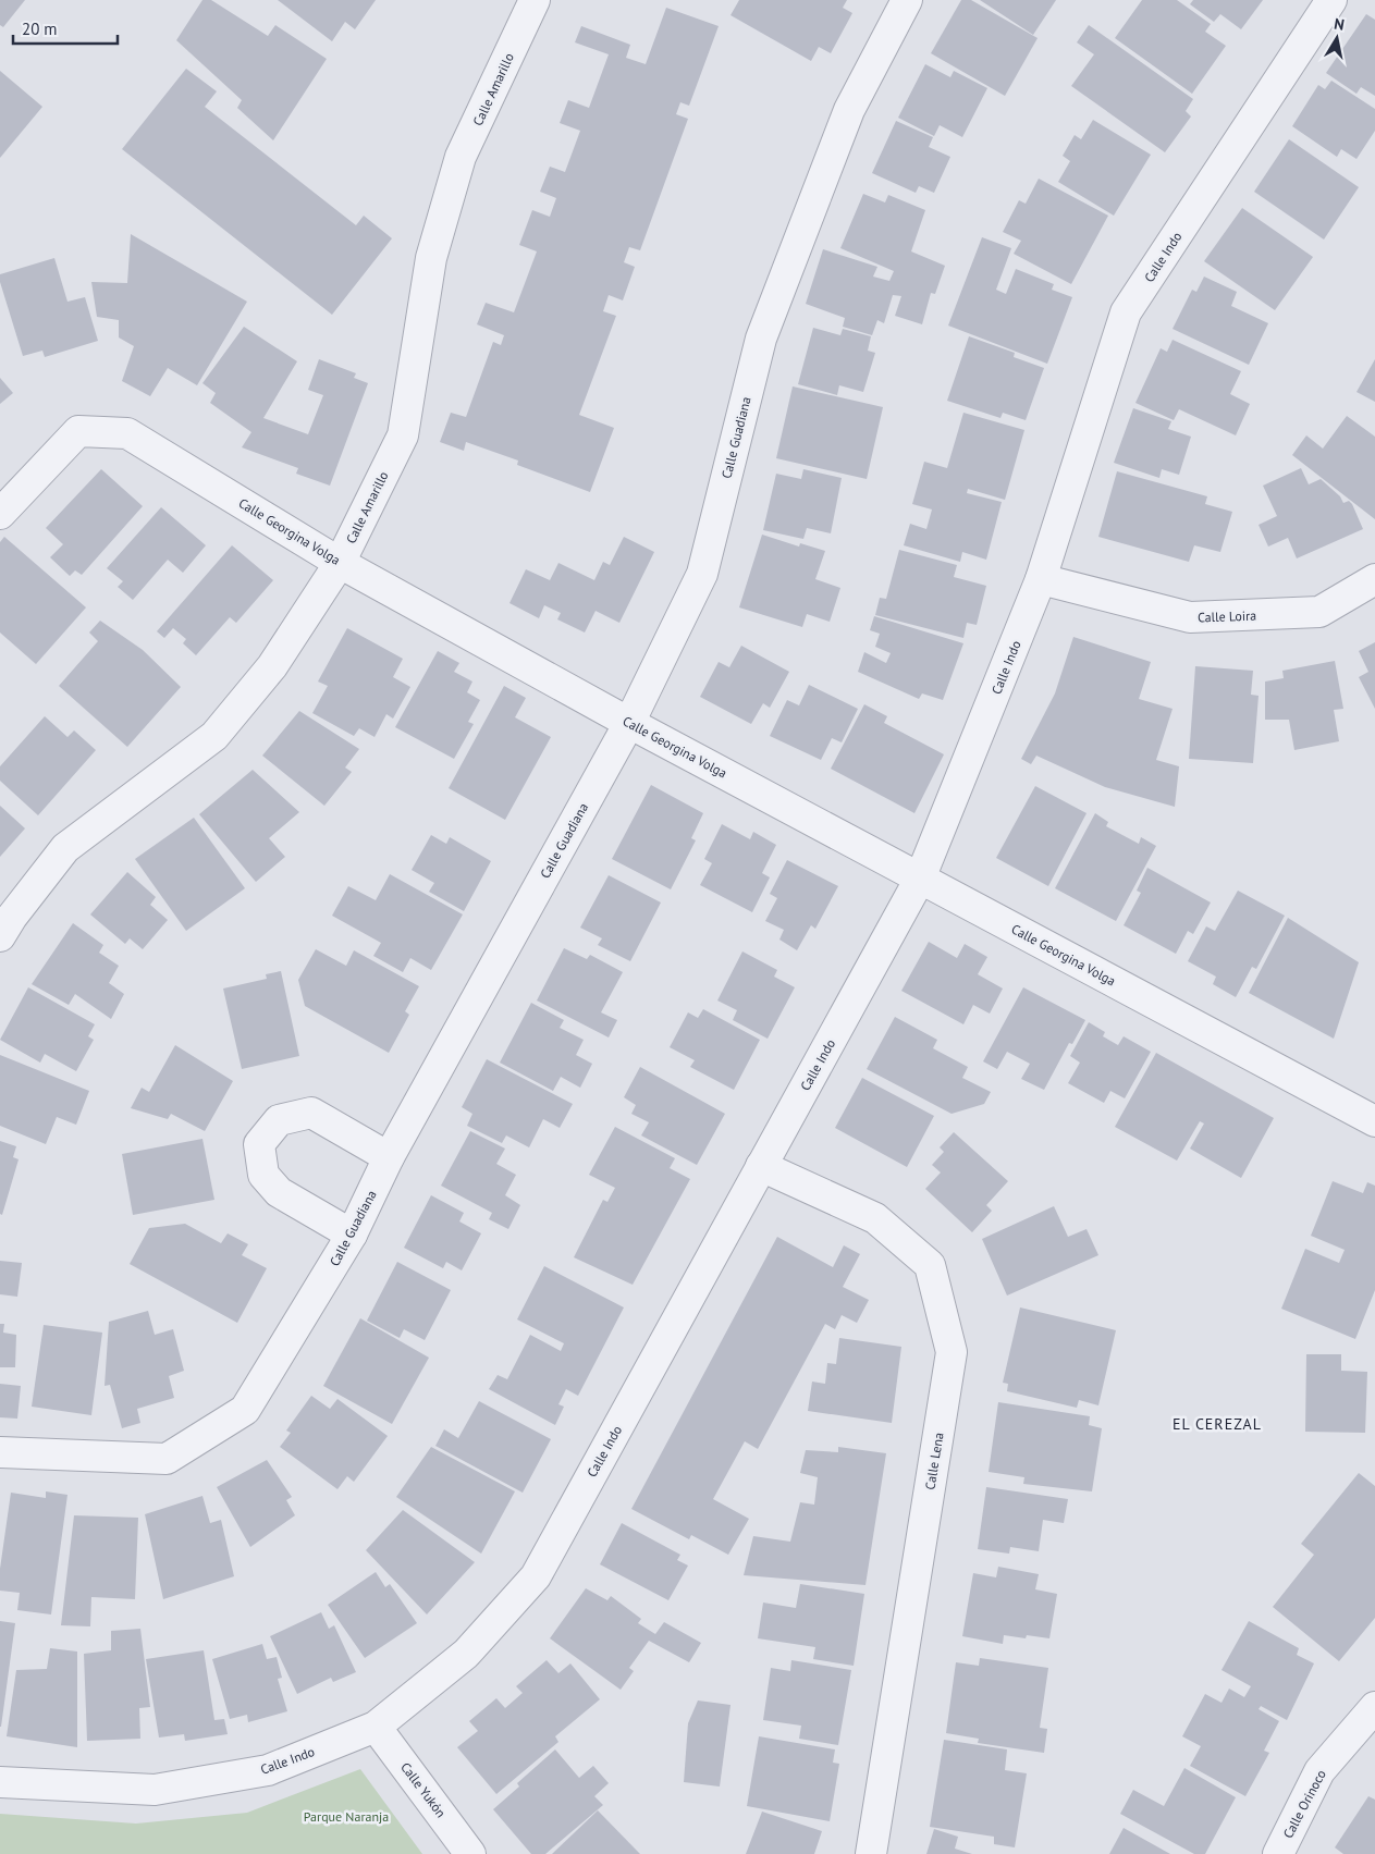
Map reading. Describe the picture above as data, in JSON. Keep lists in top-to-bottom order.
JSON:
{
  "streets": {
    "street": [
      "Calle Amarillo",
      "Calle Indo",
      "Calle Guadiana",
      "Calle Georgina Volga",
      "Calle Loira",
      "Calle Lena",
      "Calle Yukón",
      "Calle Orinoco"
    ]
  },
  "crossings": [
    ["Calle Amarillo", "Calle Georgina Volga"],
    ["Calle Indo", "Calle Georgina Volga"],
    ["Calle Indo", "Calle Loira"],
    ["Calle Indo", "Calle Lena"],
    ["Calle Indo", "Calle Yukón"],
    ["Calle Guadiana", "Calle Georgina Volga"]
  ],
  "districts": ["EL CEREZAL"],
  "parks": ["Parque Naranja"],
  "scale_bar": "20 m",
  "north": "top"
}
